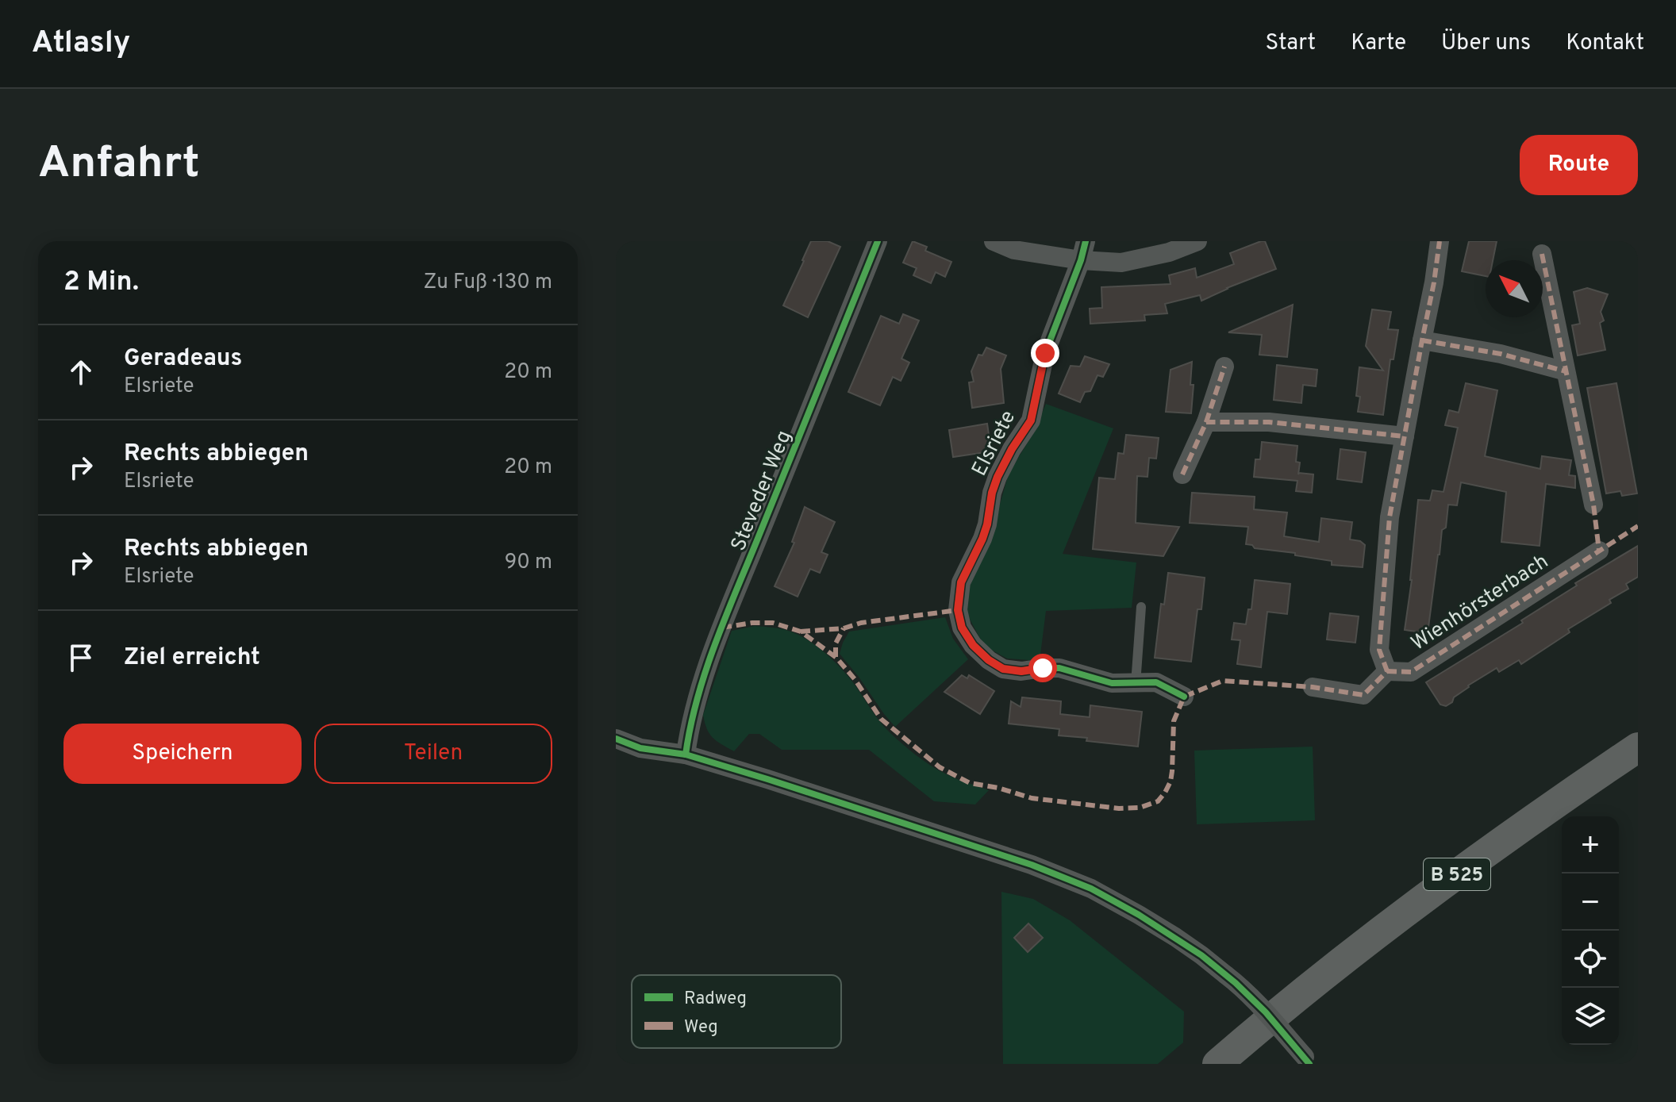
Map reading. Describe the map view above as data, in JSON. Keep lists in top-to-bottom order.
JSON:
{
  "streets": {
    "main road": ["B 525"],
    "street": ["Elsriete", "Steveder Weg", "Wienhörsterbach"]
  },
  "legend": ["Radweg", "Weg"],
  "north": "top left",
  "page": {
    "header": "Atlasly",
    "nav": [
      "Start",
      "Karte",
      "Über uns",
      "Kontakt"
    ],
    "buttons": [
      "Route",
      ["Speichern", "Teilen"]
    ],
    "title": "Anfahrt",
    "heading": ["2 Min.", "Zu Fuß · 130 m"],
    "list": [
      ["Geradeaus", "Elsriete", "20 m"],
      ["Rechts abbiegen", "Elsriete", "20 m"],
      ["Rechts abbiegen", "Elsriete", "90 m"],
      "Ziel erreicht"
    ],
    "map_buttons": ["+", "−"]
  }
}
